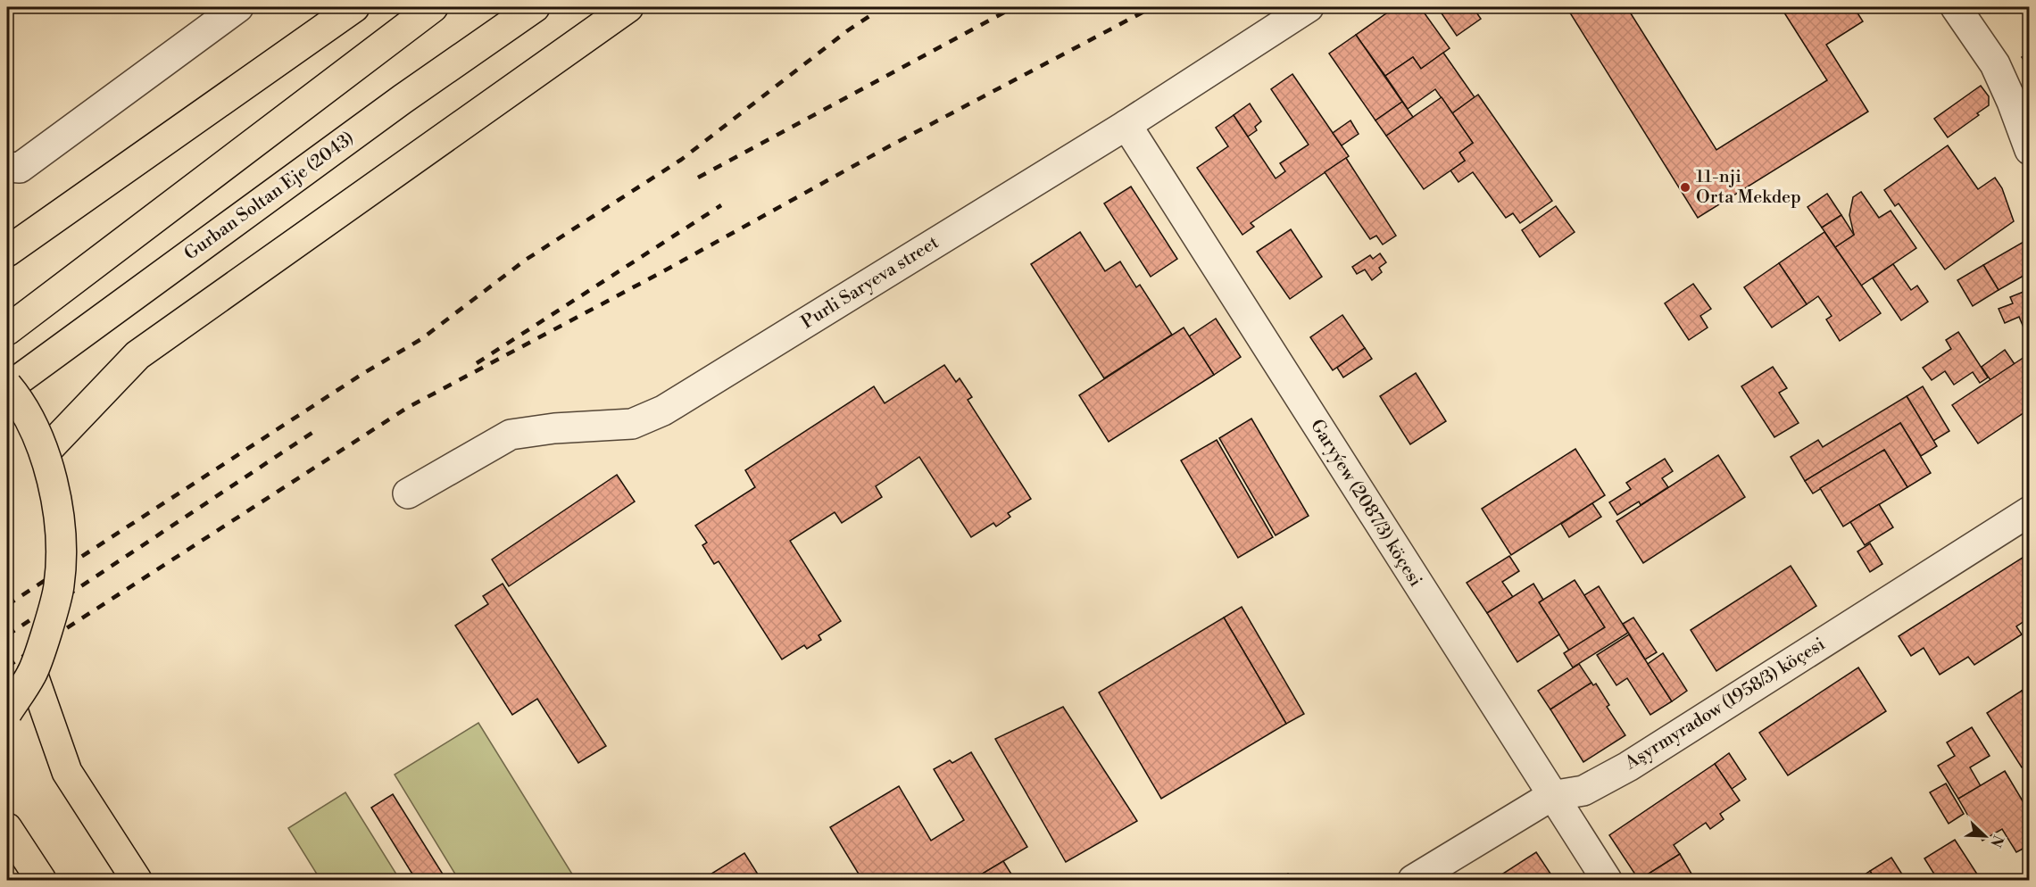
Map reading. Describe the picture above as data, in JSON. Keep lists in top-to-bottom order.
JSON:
{
  "streets": {
    "main road": ["Gurban Soltan Eje (2043)"],
    "street": ["Purli Saryeva street", "Garyýew (2087/3) köçesi", "Aşyrmyradow (1958/3) köçesi"]
  },
  "crossings": [
    ["Purli Saryeva street", "Garyýew (2087/3) köçesi"],
    ["Garyýew (2087/3) köçesi", "Aşyrmyradow (1958/3) köçesi"]
  ],
  "places": ["11-nji Orta Mekdep"],
  "north": "bottom right"
}
